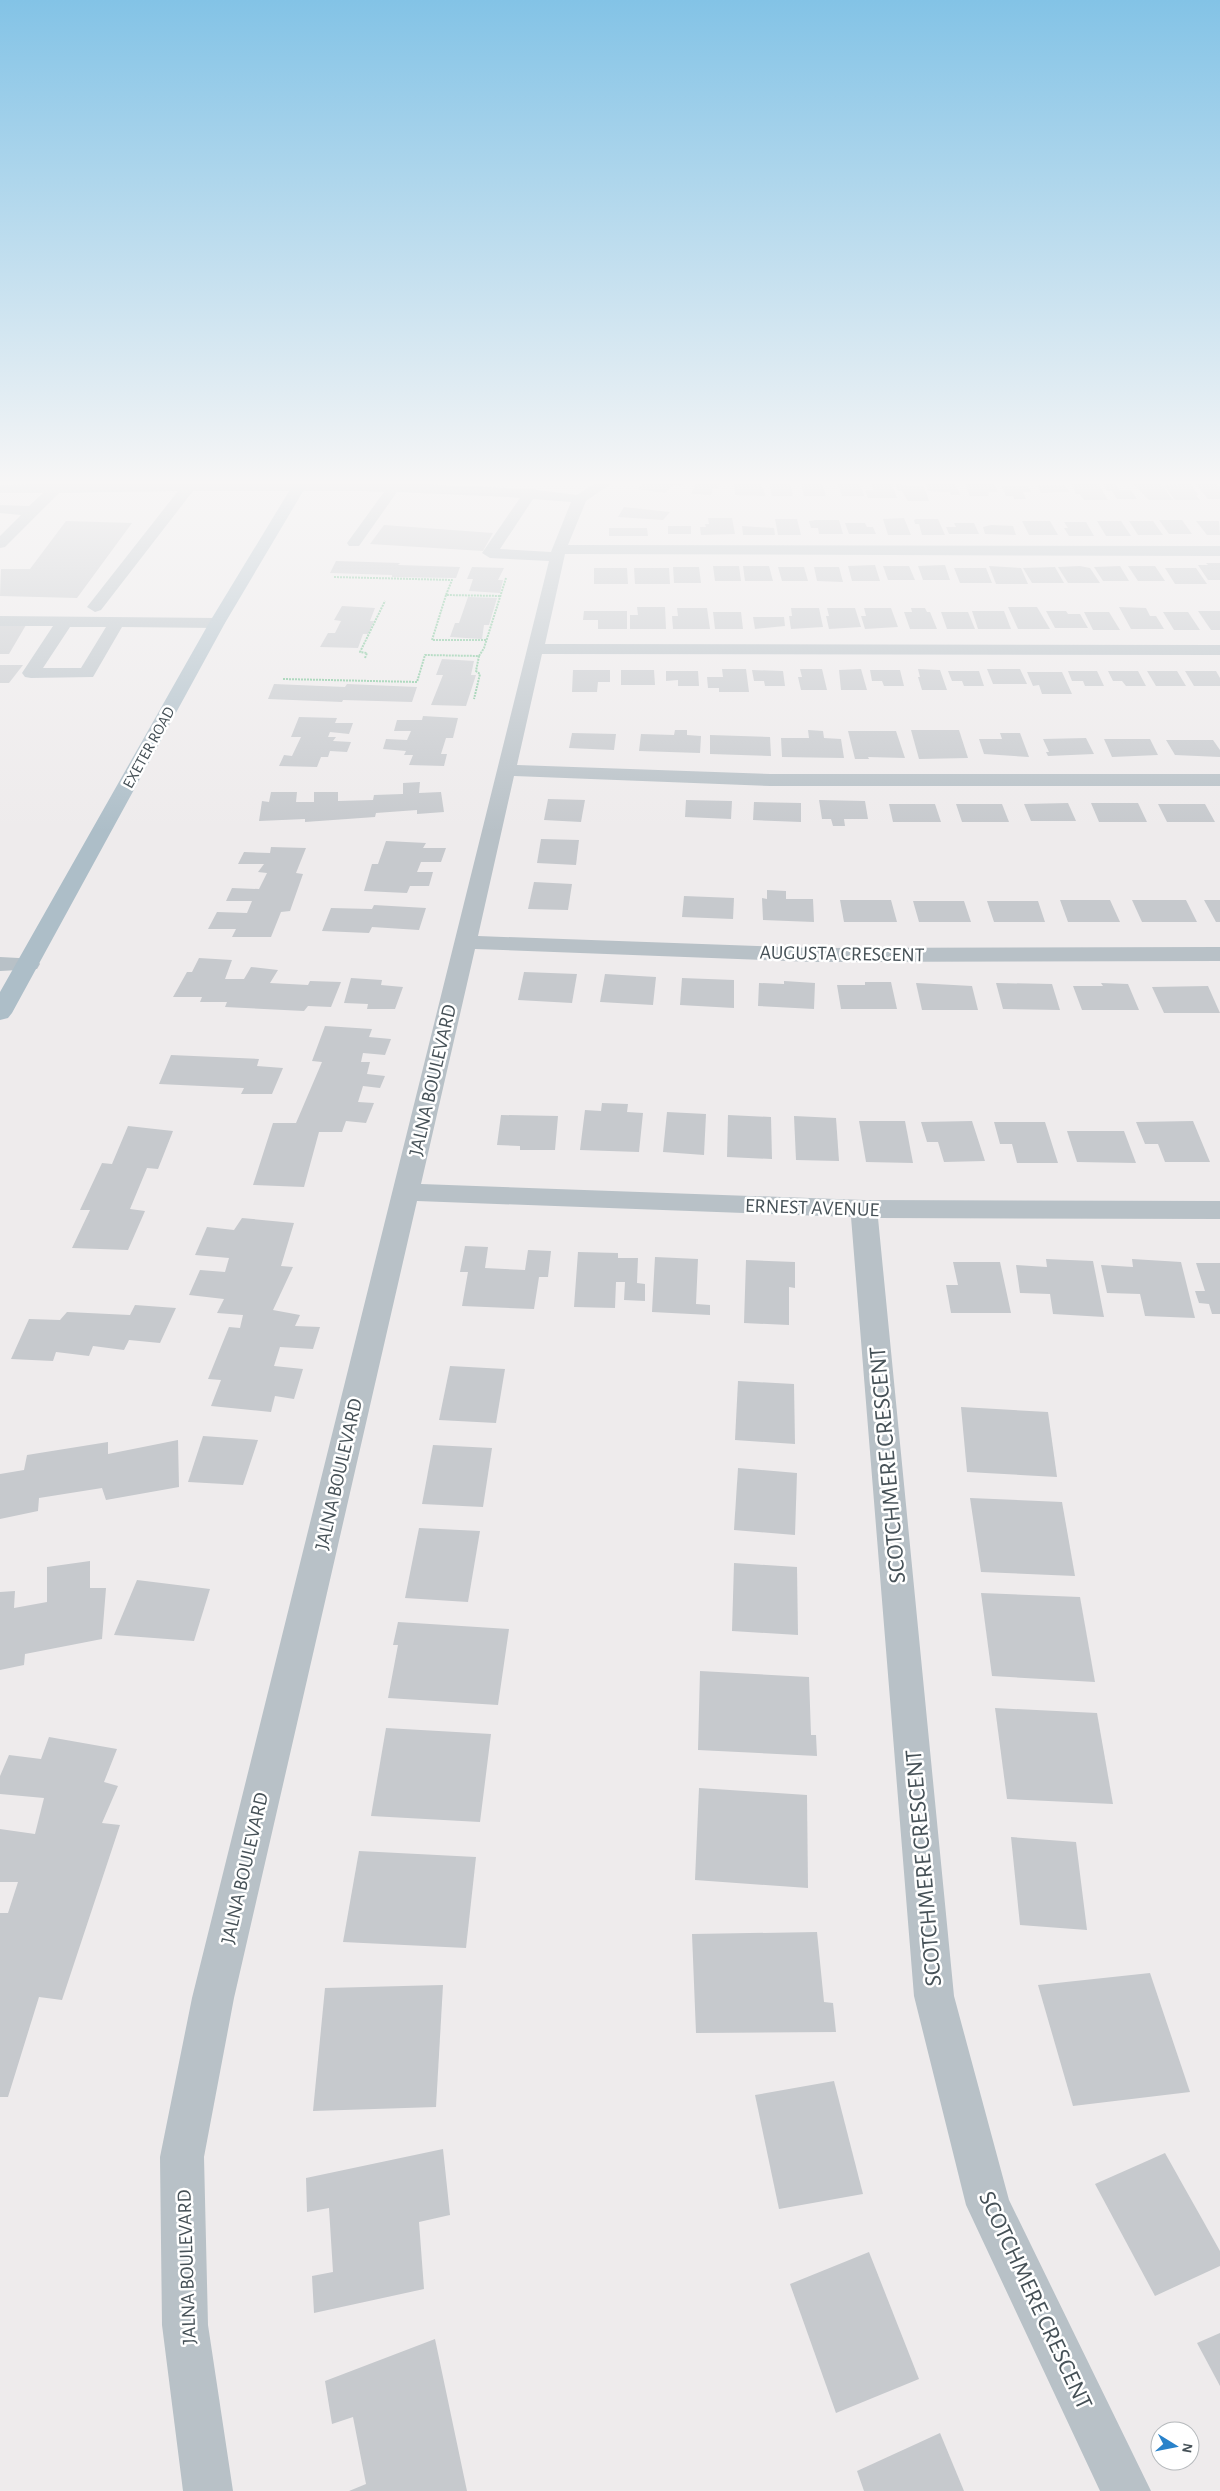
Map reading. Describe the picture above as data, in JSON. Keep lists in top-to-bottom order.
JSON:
{
  "streets": {
    "main road": ["EXETER ROAD"],
    "street": [
      "AUGUSTA CRESCENT",
      "JALNA BOULEVARD",
      "ERNEST AVENUE",
      "SCOTCHMERE CRESCENT"
    ]
  },
  "crossings": [
    ["AUGUSTA CRESCENT", "JALNA BOULEVARD"],
    ["JALNA BOULEVARD", "ERNEST AVENUE"],
    ["ERNEST AVENUE", "SCOTCHMERE CRESCENT"]
  ],
  "north": "right"
}
